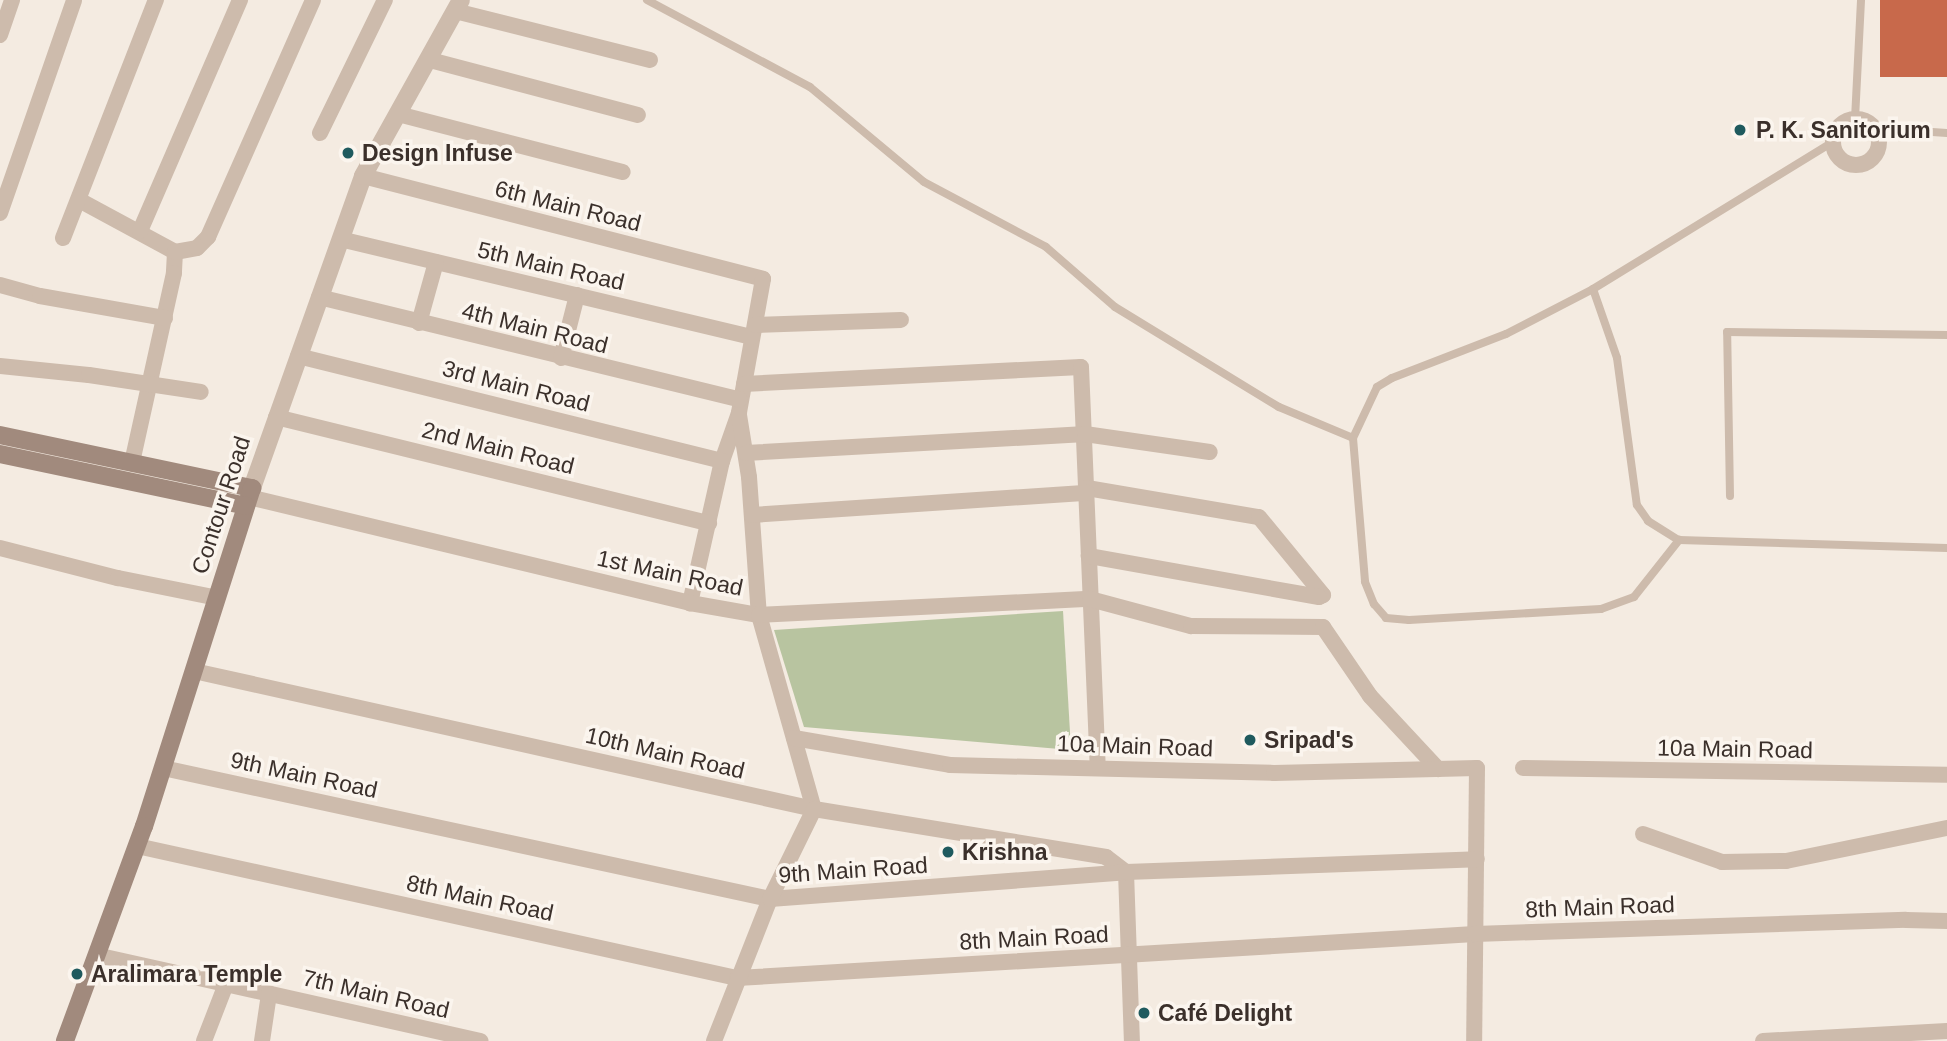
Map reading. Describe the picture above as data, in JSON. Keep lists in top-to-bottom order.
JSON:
{
  "streets": {
    "main road": ["Contour Road"],
    "street": [
      "6th Main Road",
      "5th Main Road",
      "4th Main Road",
      "3rd Main Road",
      "2nd Main Road",
      "1st Main Road",
      "10a Main Road",
      "10th Main Road",
      "9th Main Road",
      "8th Main Road",
      "7th Main Road"
    ]
  },
  "crossings": [
    ["6th Main Road", "5th Main Road"],
    ["6th Main Road", "Contour Road"],
    ["5th Main Road", "Contour Road"],
    ["4th Main Road", "Contour Road"],
    ["3rd Main Road", "Contour Road"],
    ["2nd Main Road", "Contour Road"],
    ["Contour Road", "1st Main Road"],
    ["Contour Road", "10th Main Road"],
    ["Contour Road", "9th Main Road"],
    ["Contour Road", "8th Main Road"],
    ["Contour Road", "7th Main Road"],
    ["1st Main Road", "10a Main Road"],
    ["10a Main Road", "9th Main Road"],
    ["10th Main Road", "9th Main Road"]
  ],
  "places": [
    "P. K. Sanitorium",
    "Design Infuse",
    "Sripad's",
    "Krishna",
    "Aralimara Temple",
    "Café Delight"
  ]
}
